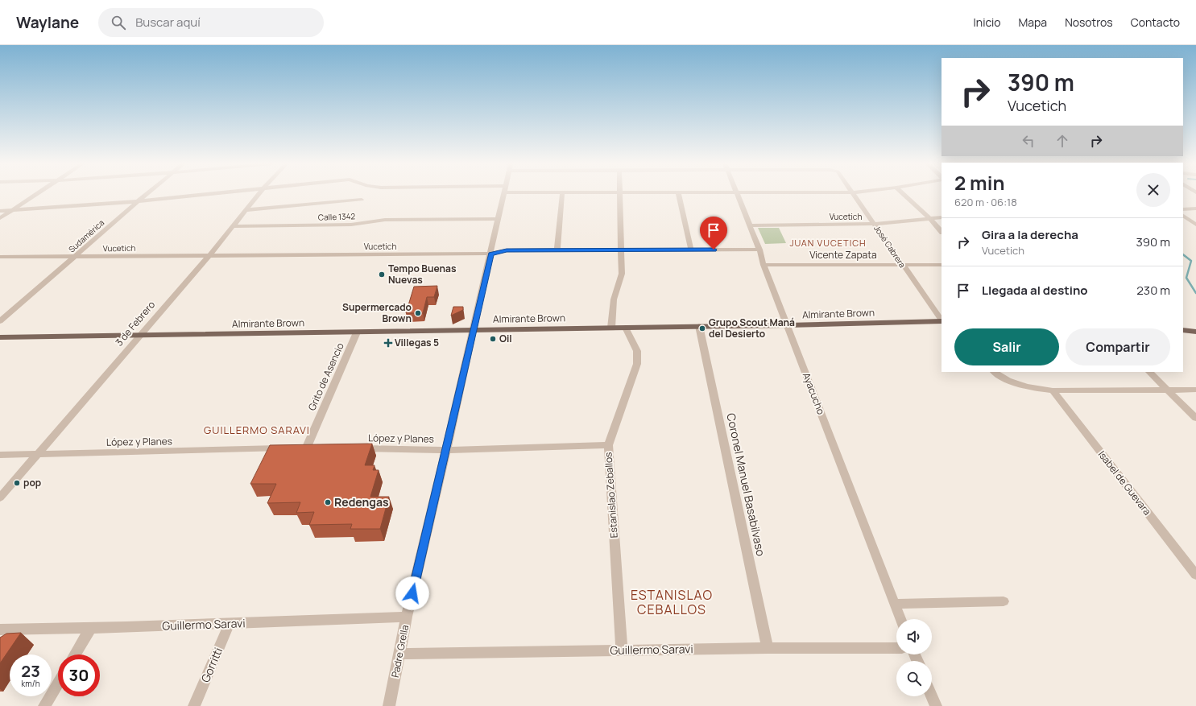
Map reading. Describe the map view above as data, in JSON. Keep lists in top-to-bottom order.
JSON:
{
  "streets": {
    "main road": ["Almirante Brown"],
    "street": [
      "Calle 1342",
      "Vucetich",
      "Sudamérica",
      "José Cabrera",
      "Vicente Zapata",
      "3 de Febrero",
      "Grito de Asencio",
      "Ayacucho",
      "López y Planes",
      "Isabel de Guevara",
      "Coronel Manuel Basabilvaso",
      "Estanislao Zeballos",
      "Guillermo Saravi",
      "Padre Grella",
      "Gorritti"
    ]
  },
  "crossings": [
    ["Calle 1342", "3 de Febrero"],
    ["Calle 1342", "Padre Grella"],
    ["Vucetich", "Sudamérica"],
    ["Vucetich", "José Cabrera"],
    ["Vucetich", "3 de Febrero"],
    ["Vucetich", "Ayacucho"],
    ["Vucetich", "Padre Grella"],
    ["José Cabrera", "Vicente Zapata"],
    ["Vicente Zapata", "Ayacucho"],
    ["Almirante Brown", "3 de Febrero"],
    ["Almirante Brown", "Grito de Asencio"],
    ["Almirante Brown", "Ayacucho"],
    ["Almirante Brown", "Coronel Manuel Basabilvaso"],
    ["Almirante Brown", "Estanislao Zeballos"],
    ["Almirante Brown", "Padre Grella"],
    ["3 de Febrero", "López y Planes"],
    ["López y Planes", "Estanislao Zeballos"],
    ["López y Planes", "Padre Grella"],
    ["Coronel Manuel Basabilvaso", "Guillermo Saravi"],
    ["Estanislao Zeballos", "Guillermo Saravi"],
    ["Guillermo Saravi", "Padre Grella"],
    ["Guillermo Saravi", "Gorritti"]
  ],
  "districts": ["JUAN VUCETICH", "GUILLERMO SARAVI", "ESTANISLAO CEBALLOS"],
  "places": {
    "other": [
      "Tempo Buenas Nuevas",
      "Supermercado Brown",
      "Grupo Scout Maná del Desierto",
      "Oil",
      "pop",
      "Redengas"
    ],
    "health": ["Villegas 5"]
  },
  "page": {
    "header": "Waylane",
    "search": "Buscar aquí",
    "nav": [
      "Inicio",
      "Mapa",
      "Nosotros",
      "Contacto"
    ],
    "turn": ["390 m", "Vucetich"],
    "heading": ["2 min", "620 m · 06:18"],
    "list": [
      {
        "name": "Gira a la derecha",
        "note": "Vucetich",
        "value": "390 m"
      },
      {
        "name": "Llegada al destino",
        "value": "230 m"
      }
    ],
    "buttons": ["Salir", "Compartir"],
    "speed": "23 km/h",
    "limit": "30"
  }
}
